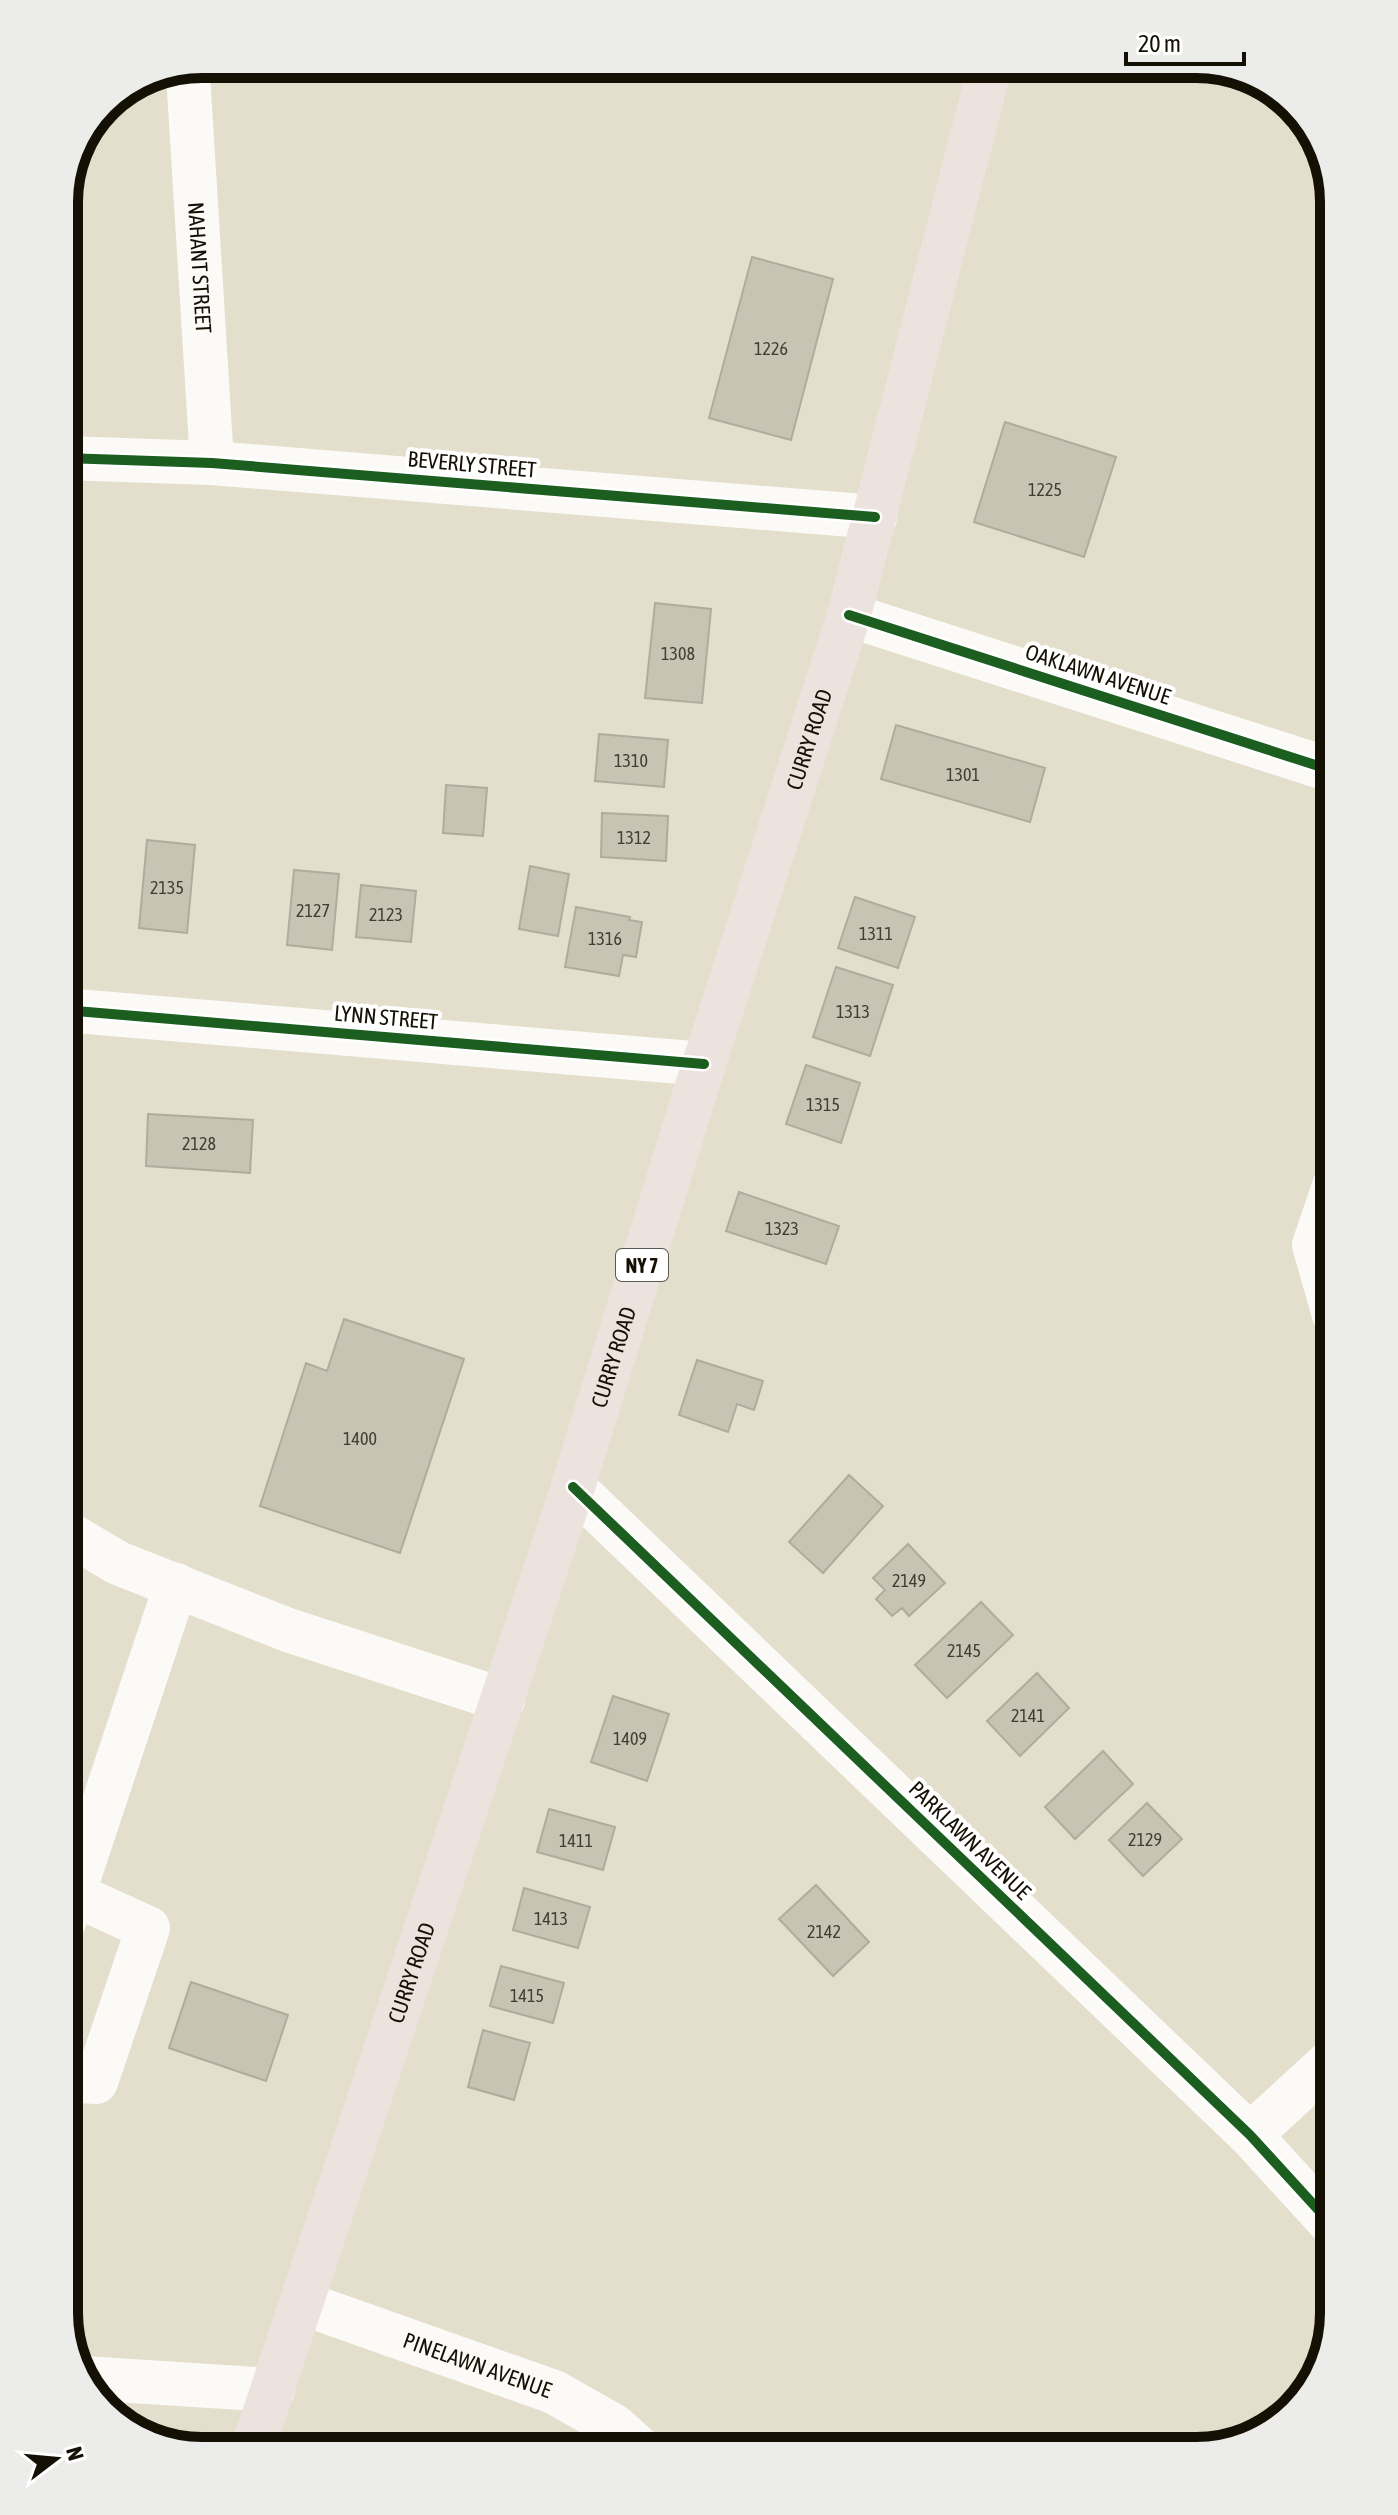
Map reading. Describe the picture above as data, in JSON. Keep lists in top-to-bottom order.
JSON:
{
  "streets": {
    "main road": ["CURRY ROAD", "NY 7"],
    "street": [
      "NAHANT STREET",
      "BEVERLY STREET",
      "OAKLAWN AVENUE",
      "LYNN STREET",
      "PARKLAWN AVENUE",
      "PINELAWN AVENUE"
    ]
  },
  "crossings": [
    ["NAHANT STREET", "BEVERLY STREET"],
    ["BEVERLY STREET", "CURRY ROAD"],
    ["OAKLAWN AVENUE", "CURRY ROAD"],
    ["CURRY ROAD", "LYNN STREET"],
    ["CURRY ROAD", "PARKLAWN AVENUE"],
    ["CURRY ROAD", "PINELAWN AVENUE"]
  ],
  "house_numbers": [
    "1226",
    "1225",
    "1308",
    "1310",
    "1301",
    "1312",
    "2135",
    "2127",
    "2123",
    "1311",
    "1316",
    "1313",
    "1315",
    "2128",
    "1323",
    "1400",
    "2149",
    "2145",
    "2141",
    "1409",
    "2129",
    "1411",
    "1413",
    "2142",
    "1415"
  ],
  "scale_bar": "20 m",
  "north": "right"
}
